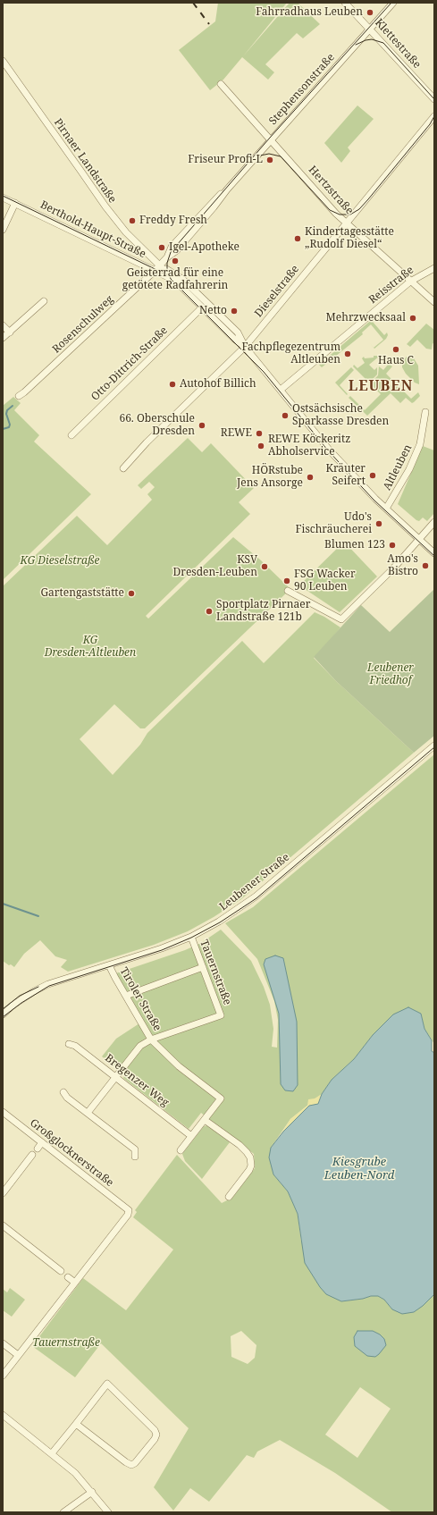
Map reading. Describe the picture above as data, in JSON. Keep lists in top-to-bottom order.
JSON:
{
  "streets": {
    "street": [
      "Klettestraße",
      "Stephensonstraße",
      "Pirnaer Landstraße",
      "Hertzstraße",
      "Berthold-Haupt-Straße",
      "Reisstraße",
      "Dieselstraße",
      "Rosenschulweg",
      "Otto-Dittrich-Straße",
      "Altleuben",
      "Leubener Straße",
      "Tauernstraße",
      "Tiroler Straße",
      "Bregenzer Weg",
      "Großglocknerstraße"
    ]
  },
  "crossings": [
    ["Klettestraße", "Stephensonstraße"],
    ["Stephensonstraße", "Pirnaer Landstraße"],
    ["Stephensonstraße", "Hertzstraße"],
    ["Stephensonstraße", "Berthold-Haupt-Straße"],
    ["Stephensonstraße", "Rosenschulweg"],
    ["Pirnaer Landstraße", "Berthold-Haupt-Straße"],
    ["Pirnaer Landstraße", "Reisstraße"],
    ["Pirnaer Landstraße", "Dieselstraße"],
    ["Pirnaer Landstraße", "Rosenschulweg"],
    ["Pirnaer Landstraße", "Otto-Dittrich-Straße"],
    ["Pirnaer Landstraße", "Altleuben"],
    ["Hertzstraße", "Reisstraße"],
    ["Hertzstraße", "Dieselstraße"],
    ["Berthold-Haupt-Straße", "Rosenschulweg"],
    ["Leubener Straße", "Tauernstraße"],
    ["Leubener Straße", "Tiroler Straße"],
    ["Tauernstraße", "Tiroler Straße"]
  ],
  "districts": ["LEUBEN"],
  "water": ["Kiesgrube Leuben-Nord"],
  "parks": [
    "KG Dieselstraße",
    "KG Dresden-Altleuben",
    "Leubener Friedhof",
    "Tauernstraße"
  ],
  "places": [
    "Fahrradhaus Leuben",
    "Friseur Profi-L",
    "Freddy Fresh",
    "Kindertagesstätte „Rudolf Diesel“",
    "Igel-Apotheke",
    "Geisterrad für eine getötete Radfahrerin",
    "Netto",
    "Mehrzwecksaal",
    "Haus C",
    "Fachpflegezentrum Altleuben",
    "Autohof Billich",
    "Ostsächsische Sparkasse Dresden",
    "66. Oberschule Dresden",
    "REWE",
    "REWE Köckeritz Abholservice",
    "Kräuter Seifert",
    "HÖRstube Jens Ansorge",
    "Udo's Fischräucherei",
    "Blumen 123",
    "Amo's Bistro",
    "KSV Dresden-Leuben",
    "FSG Wacker 90 Leuben",
    "Gartengaststätte",
    "Sportplatz Pirnaer Landstraße 121b"
  ]
}
